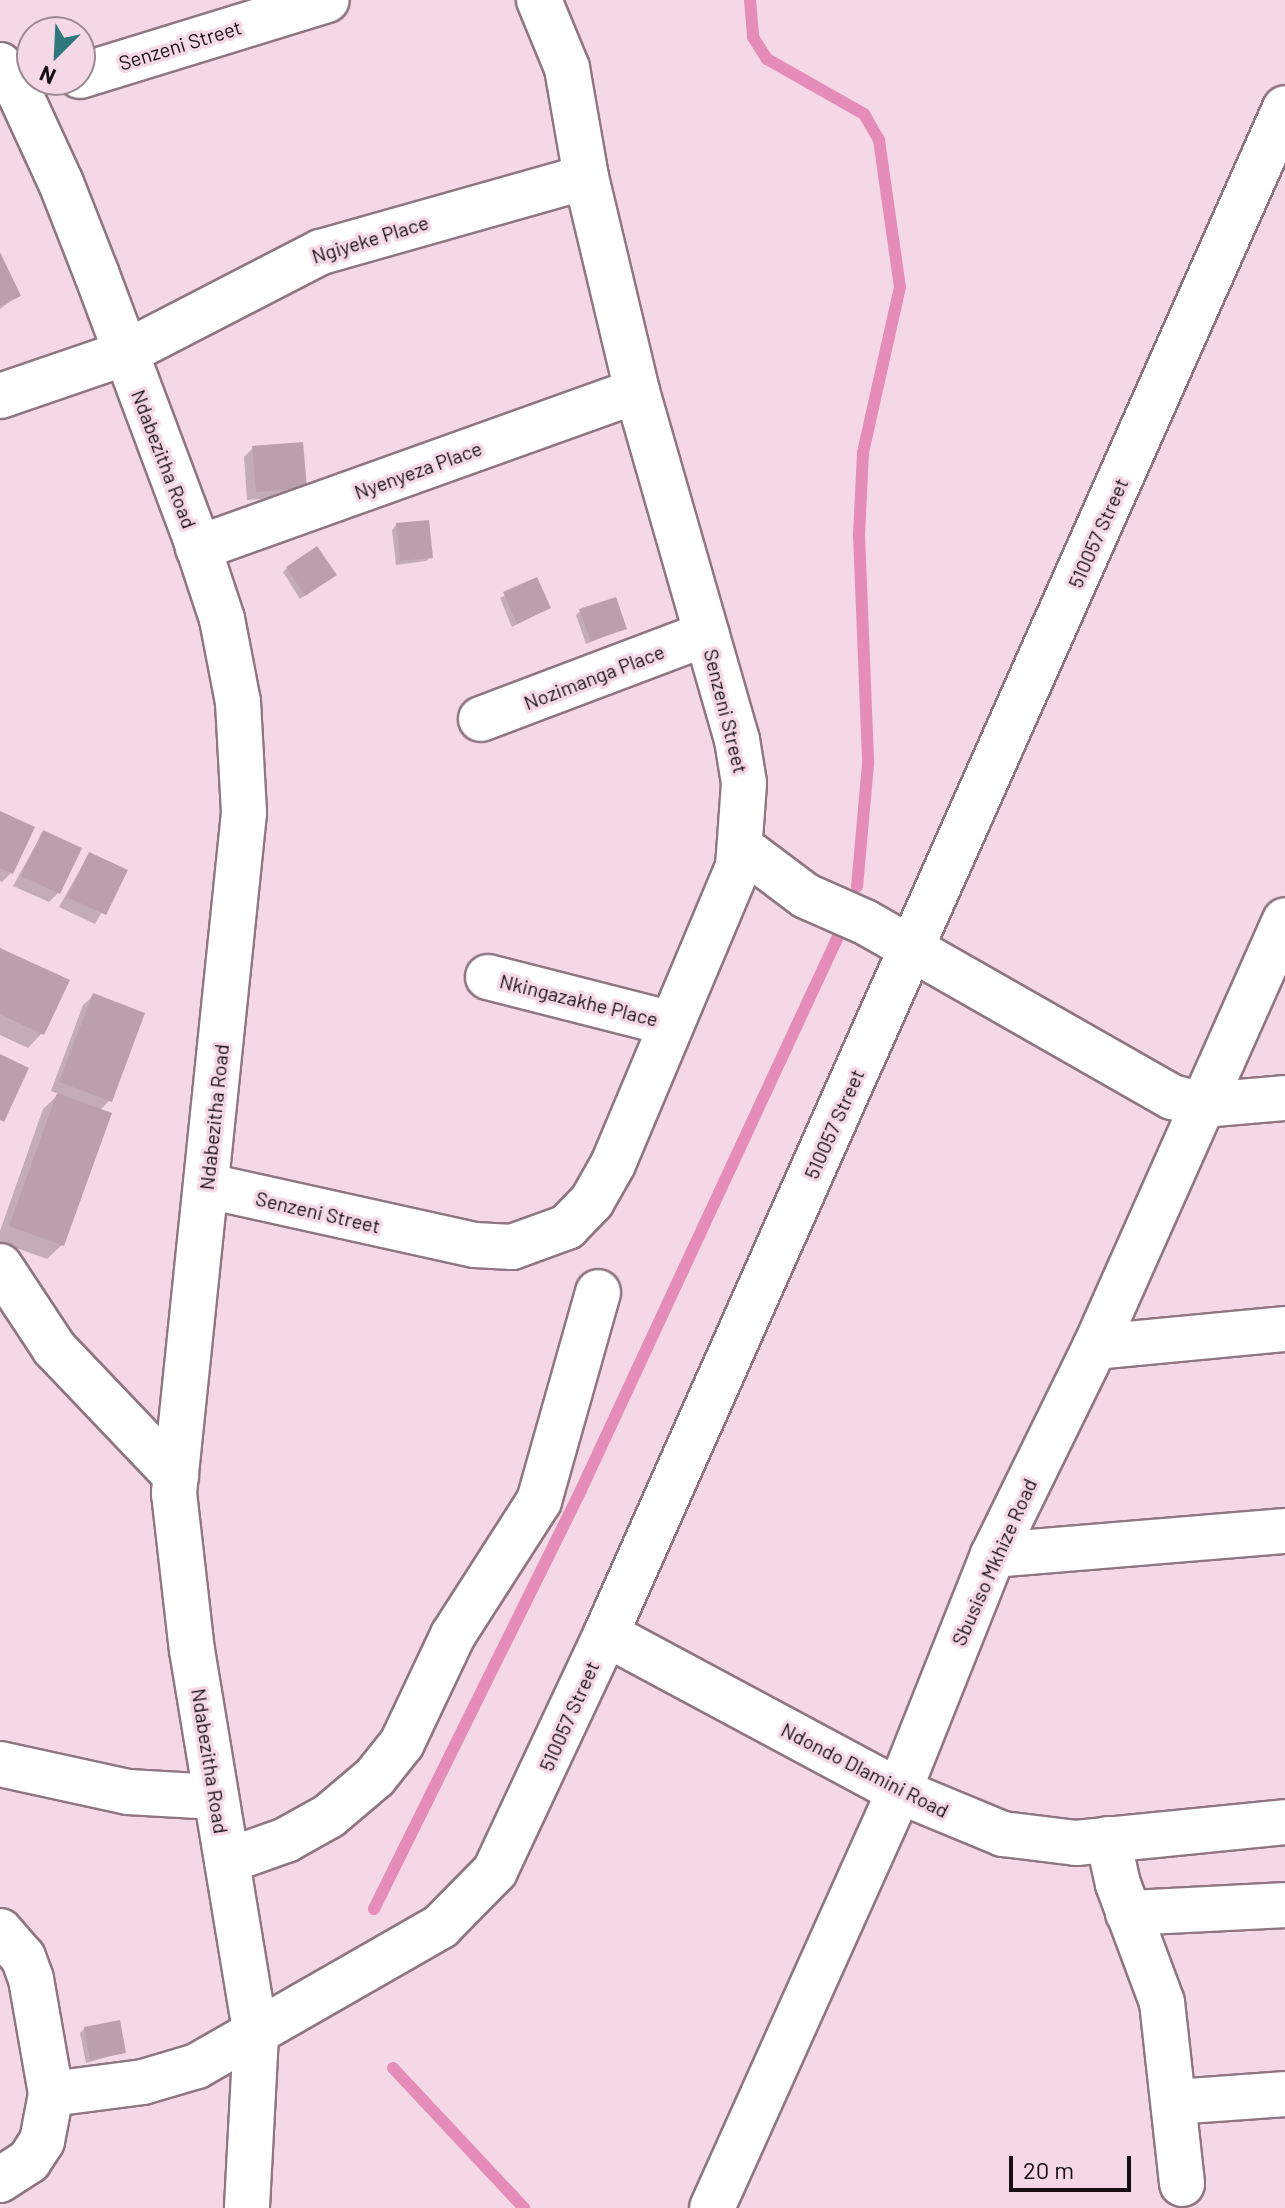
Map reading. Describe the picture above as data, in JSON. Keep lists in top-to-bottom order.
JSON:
{
  "streets": {
    "street": [
      "Senzeni Street",
      "Ngiyeke Place",
      "Ndabezitha Road",
      "Nyenyeza Place",
      "510057 Street",
      "Nozimanga Place",
      "Nkingazakhe Place",
      "Sbusiso Mkhize Road",
      "Ndondo Dlamini Road"
    ]
  },
  "crossings": [
    ["Senzeni Street", "Ngiyeke Place"],
    ["Senzeni Street", "Ndabezitha Road"],
    ["Senzeni Street", "Nyenyeza Place"],
    ["Senzeni Street", "Nozimanga Place"],
    ["Senzeni Street", "Nkingazakhe Place"],
    ["Ngiyeke Place", "Ndabezitha Road"],
    ["Ndabezitha Road", "Nyenyeza Place"],
    ["Ndabezitha Road", "510057 Street"],
    ["510057 Street", "Ndondo Dlamini Road"],
    ["Sbusiso Mkhize Road", "Ndondo Dlamini Road"]
  ],
  "scale_bar": "20 m",
  "north": "bottom left"
}
